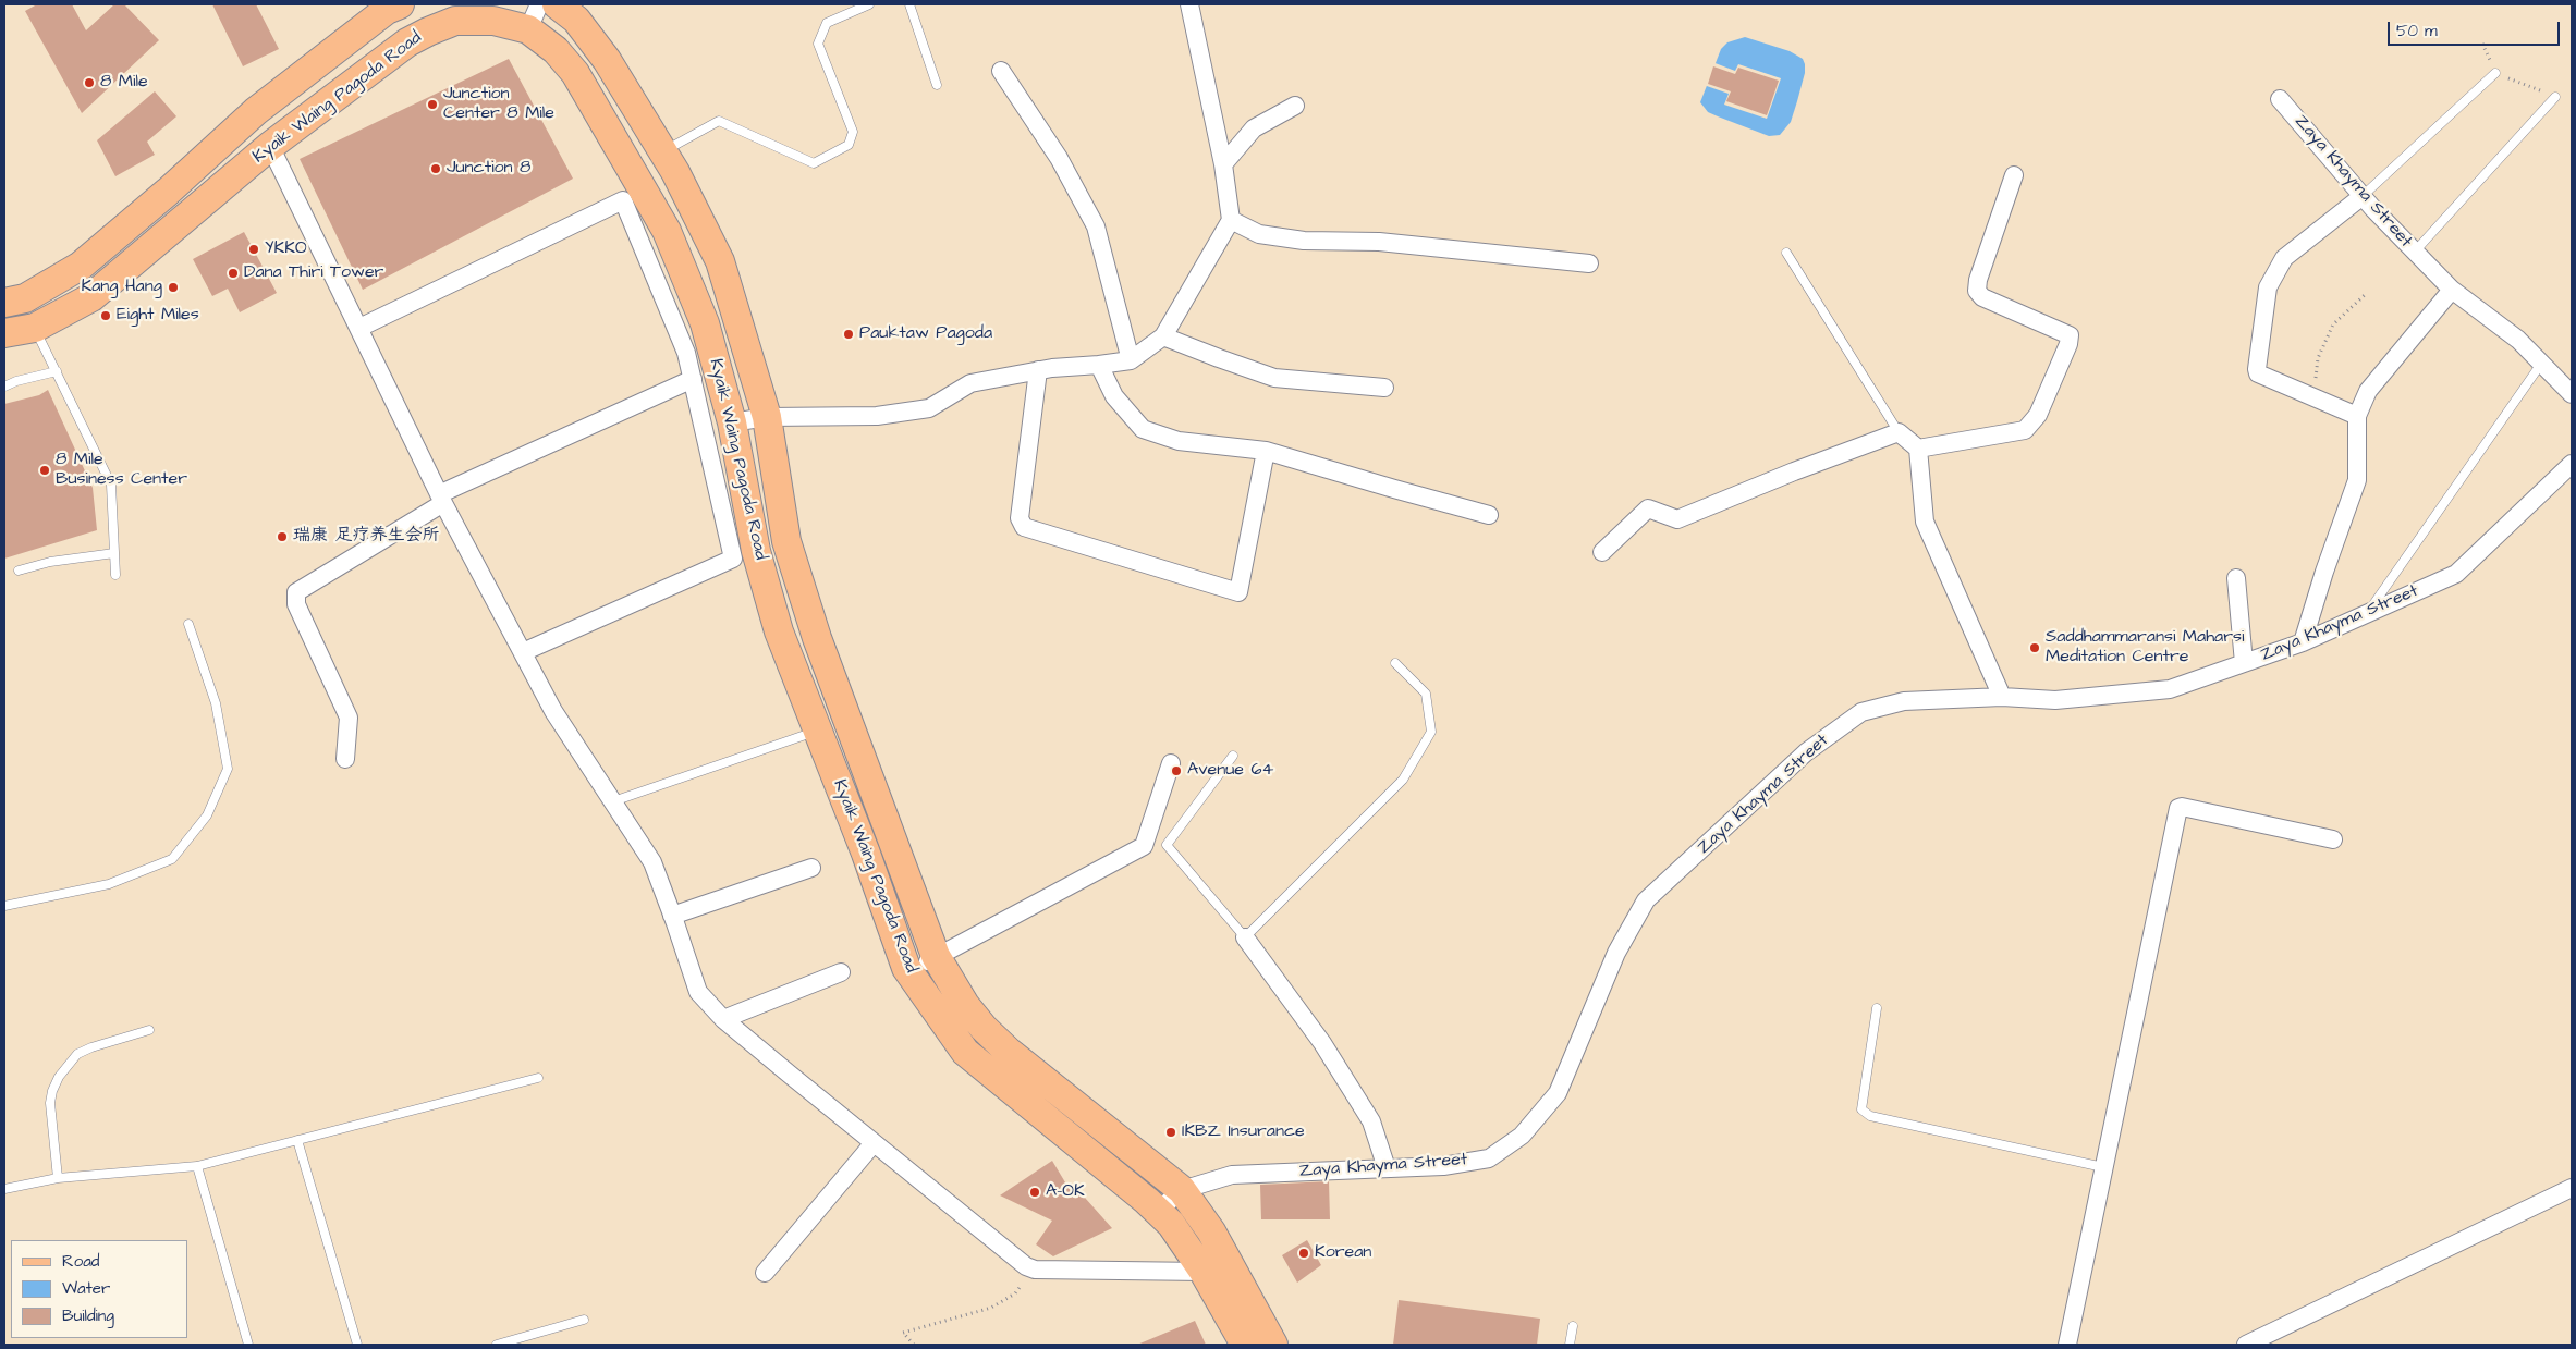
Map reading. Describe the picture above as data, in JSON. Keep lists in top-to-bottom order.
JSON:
{
  "streets": {
    "main road": ["Kyaik Waing Pagoda Road"],
    "street": ["Zaya Khayma Street"]
  },
  "crossings": [
    ["Kyaik Waing Pagoda Road", "Zaya Khayma Street"]
  ],
  "places": [
    "8 Mile",
    "Junction Center 8 Mile",
    "Junction 8",
    "YKKO",
    "Dana Thiri Tower",
    "Kang Hang",
    "Eight Miles",
    "Pauktaw Pagoda",
    "8 Mile Business Center",
    "瑞康 足疗养生会所",
    "Saddhammaransi Maharsi Meditation Centre",
    "Avenue 64",
    "IKBZ Insurance",
    "A-OK",
    "Korean"
  ],
  "legend": ["Road", "Water", "Building"],
  "scale_bar": "50 m"
}
